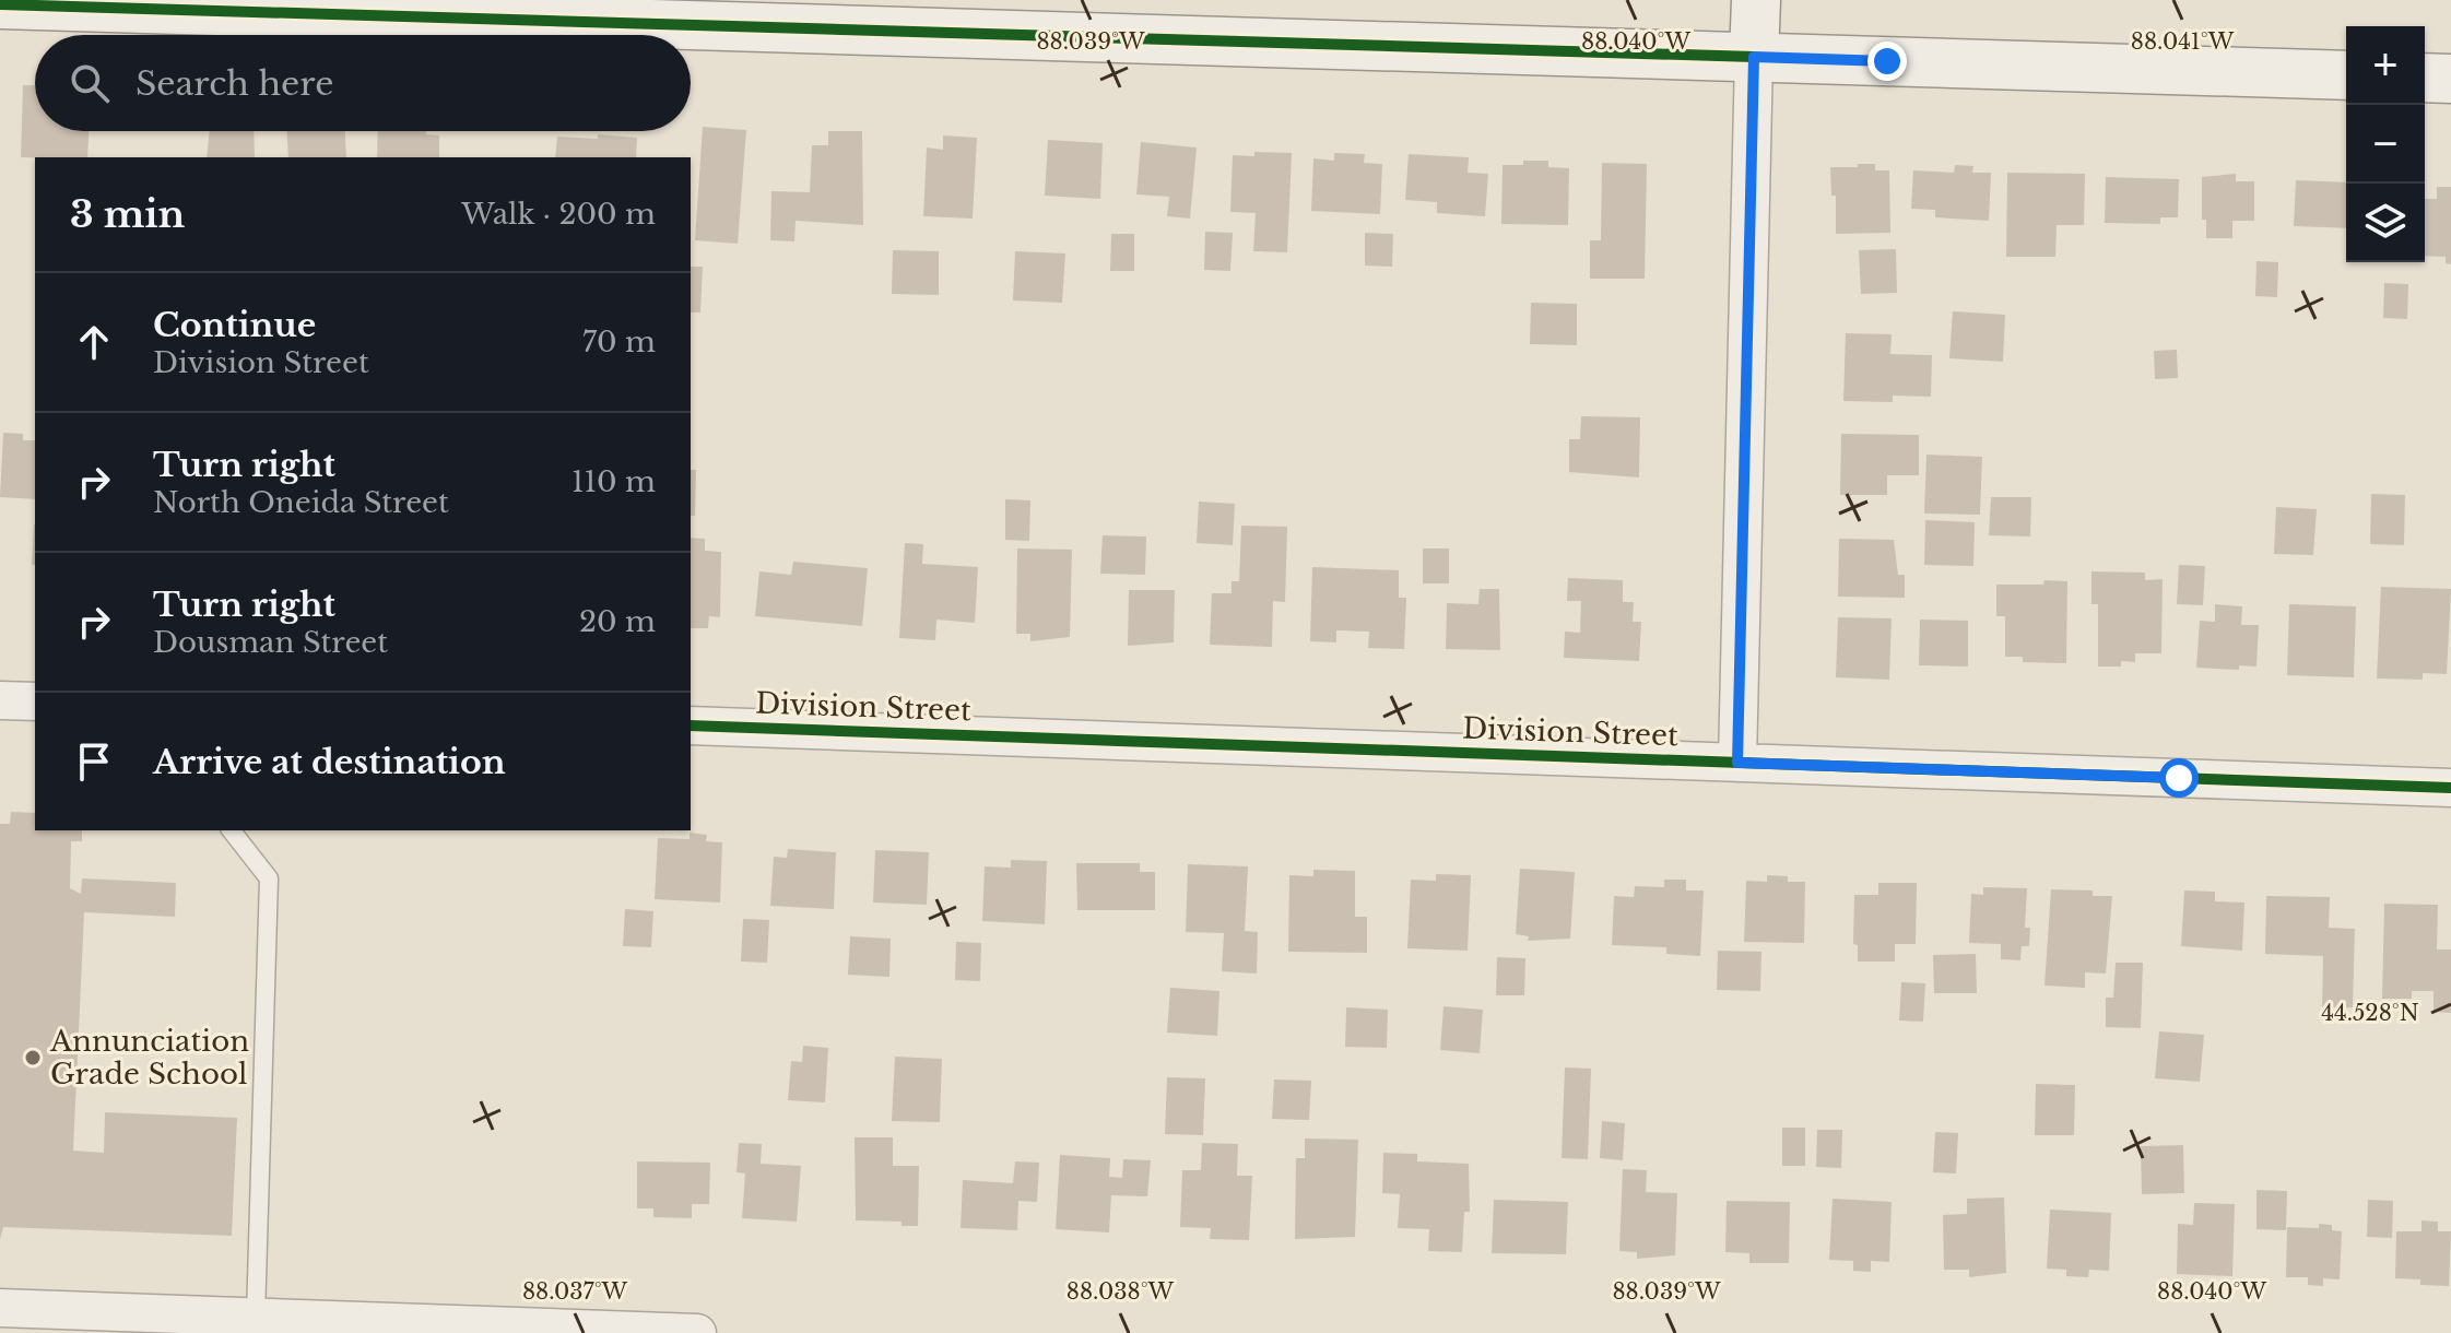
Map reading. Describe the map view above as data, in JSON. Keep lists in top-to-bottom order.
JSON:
{
  "streets": {
    "street": ["Division Street"]
  },
  "places": ["Annunciation Grade School"],
  "page": {
    "map_buttons": ["+", "−"],
    "search": "Search here",
    "heading": ["3 min", "Walk · 200 m"],
    "list": [
      ["Continue", "Division Street", "70 m"],
      ["Turn right", "North Oneida Street", "110 m"],
      ["Turn right", "Dousman Street", "20 m"],
      "Arrive at destination"
    ]
  },
  "coordinates": [
    "88.039°W",
    "88.040°W",
    "88.041°W",
    "44.528°N",
    "88.037°W",
    "88.038°W"
  ]
}
